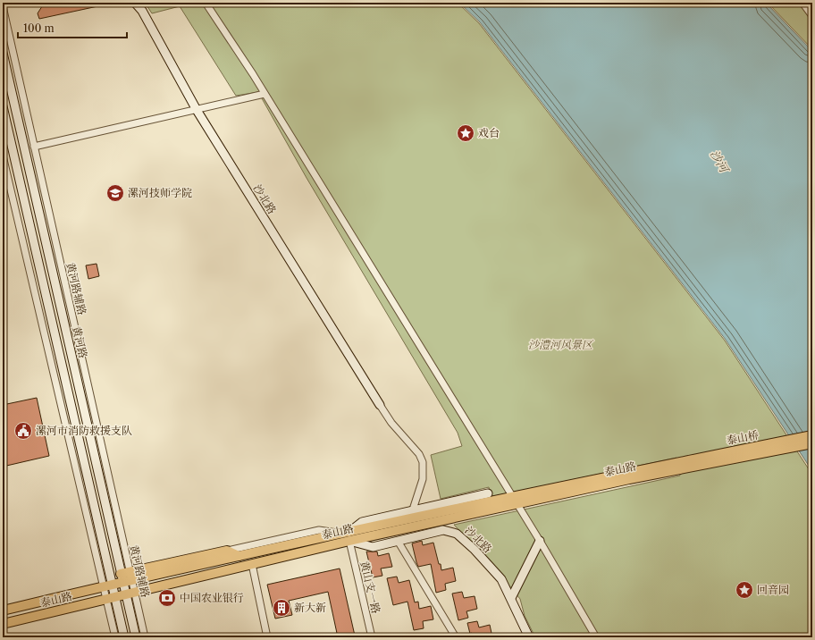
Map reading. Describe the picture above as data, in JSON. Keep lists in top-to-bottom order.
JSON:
{
  "streets": {
    "main road": [
      "沙北路",
      "黄河路",
      "泰山桥",
      "泰山路"
    ],
    "street": ["黄河路辅路", "黄山支一路"]
  },
  "crossings": [
    ["沙北路", "泰山路"],
    ["沙北路", "黄山支一路"],
    ["黄河路辅路", "黄河路"],
    ["黄河路辅路", "泰山路"],
    ["黄河路", "泰山路"],
    ["泰山桥", "泰山路"],
    ["泰山路", "黄山支一路"]
  ],
  "water": ["沙河"],
  "parks": ["沙澧河风景区"],
  "places": {
    "place": ["戏台", "回音园"],
    "school or university": ["漯河技师学院"],
    "public building": ["漯河市消防救援支队"],
    "bank": ["中国农业银行"],
    "building": ["新大新"]
  },
  "scale_bar": "100 m"
}
